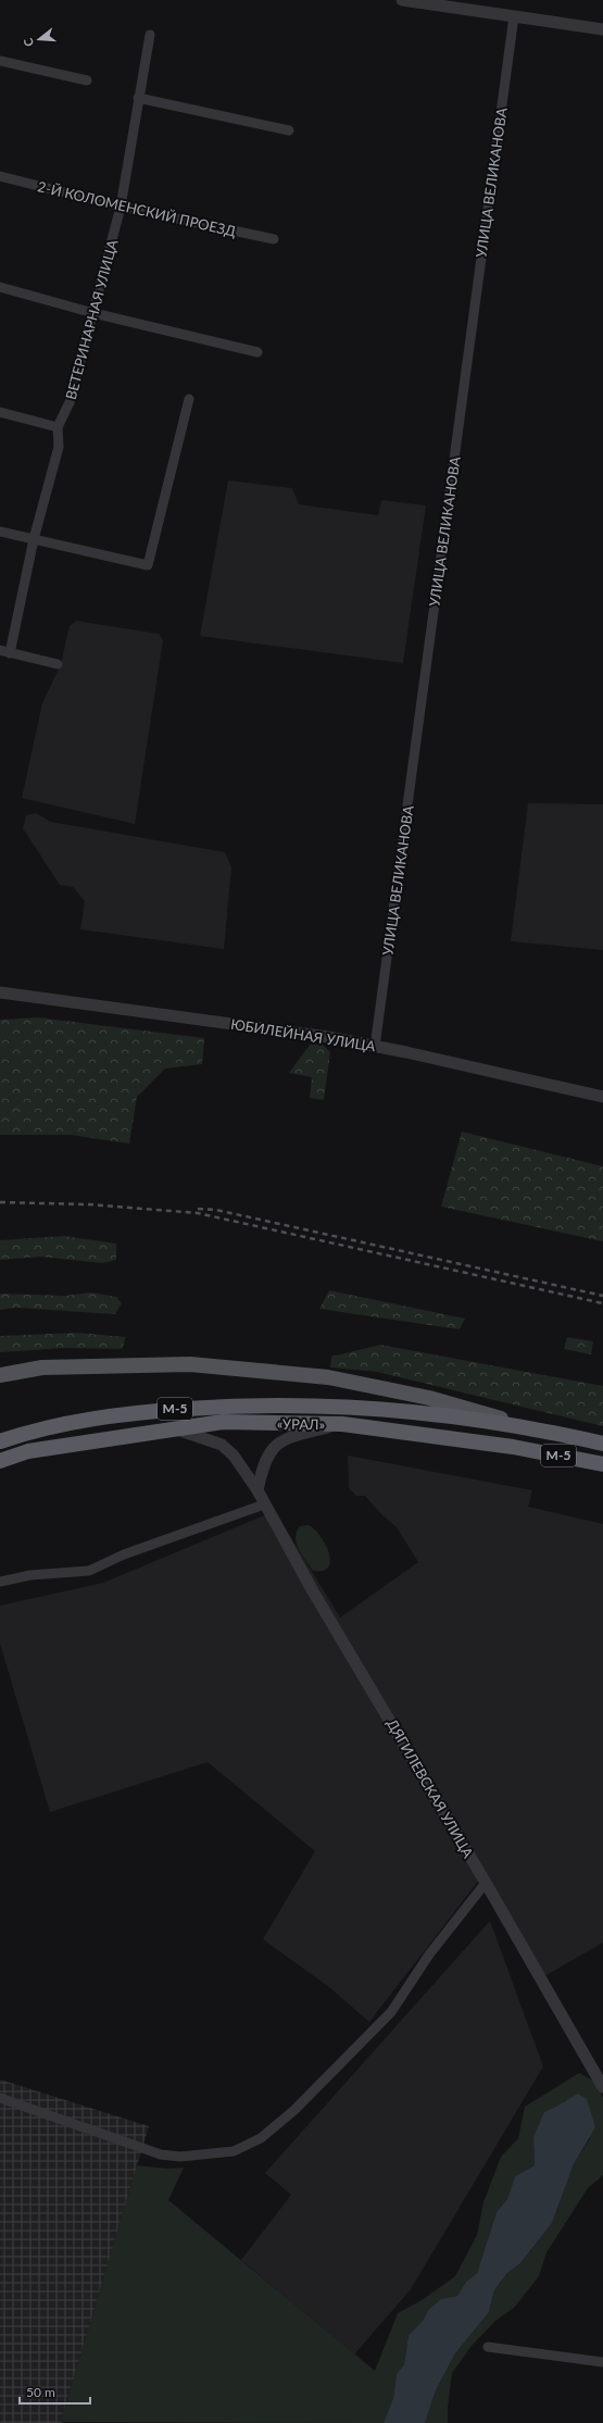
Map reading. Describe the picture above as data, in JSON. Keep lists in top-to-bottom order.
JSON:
{
  "streets": {
    "highway": ["М-5", "«УРАЛ»"],
    "street": [
      "УЛИЦА ВЕЛИКАНОВА",
      "2-Й КОЛОМЕНСКИЙ ПРОЕЗД",
      "ВЕТЕРИНАРНАЯ УЛИЦА",
      "ЮБИЛЕЙНАЯ УЛИЦА",
      "ДЯГИЛЕВСКАЯ УЛИЦА"
    ]
  },
  "crossings": [
    ["УЛИЦА ВЕЛИКАНОВА", "ЮБИЛЕЙНАЯ УЛИЦА"],
    ["2-Й КОЛОМЕНСКИЙ ПРОЕЗД", "ВЕТЕРИНАРНАЯ УЛИЦА"],
    ["«УРАЛ»", "ДЯГИЛЕВСКАЯ УЛИЦА"]
  ],
  "scale_bar": "50 m",
  "north": "left"
}
